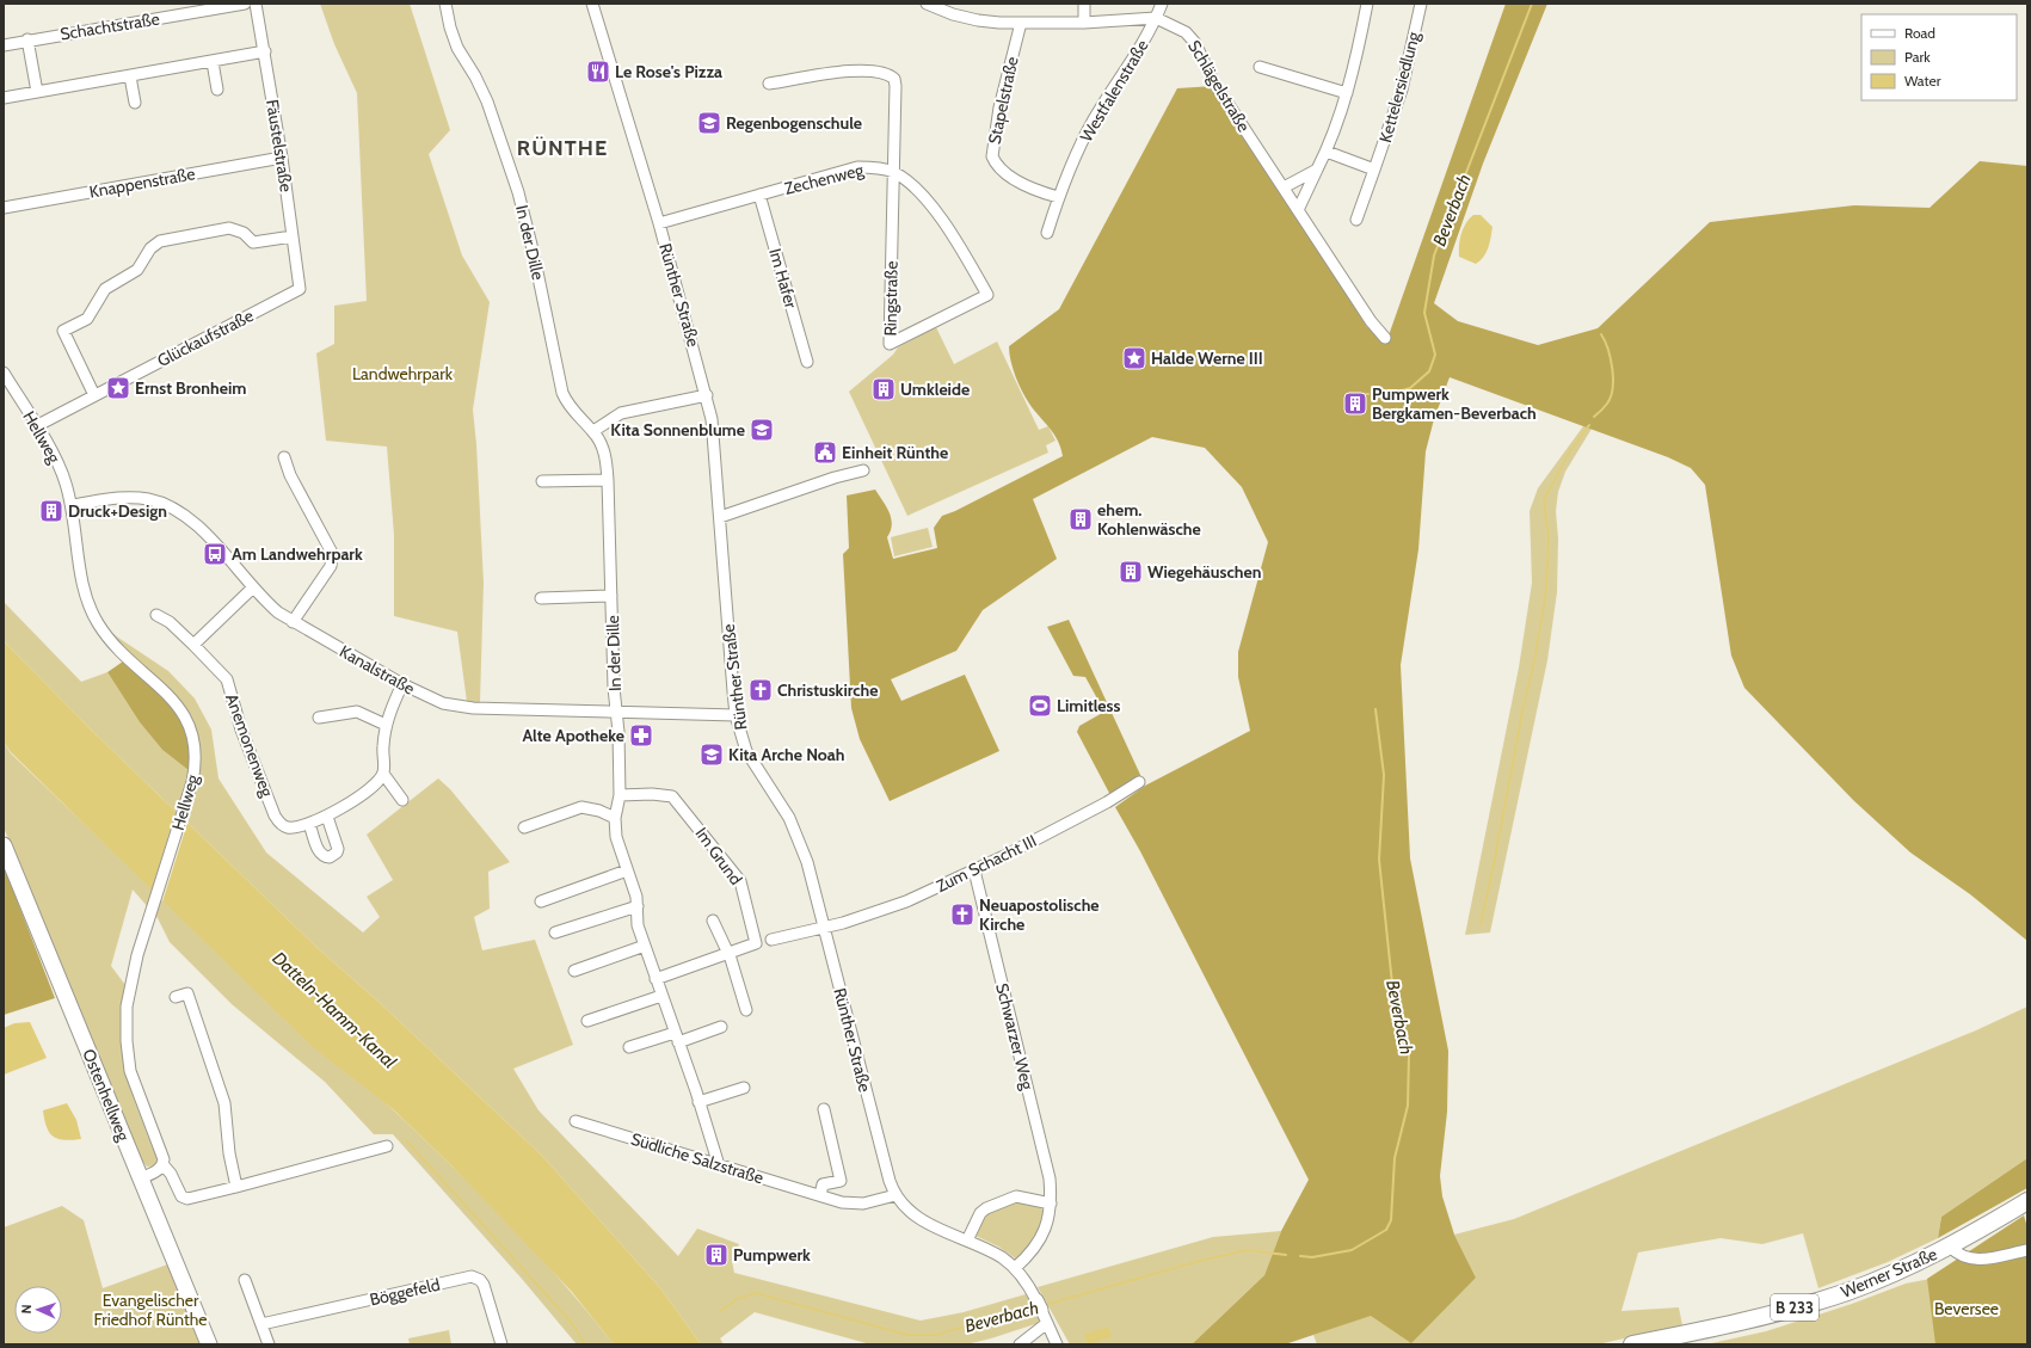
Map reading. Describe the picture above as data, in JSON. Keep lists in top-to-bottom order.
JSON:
{
  "streets": {
    "main road": ["Ostenhellweg", "Werner Straße", "B 233"],
    "street": [
      "Schachtstraße",
      "Schlägelstraße",
      "Kettelersiedlung",
      "Westfalenstraße",
      "Stapelstraße",
      "Fäustelstraße",
      "Zechenweg",
      "Knappenstraße",
      "In der Dille",
      "Im Hafer",
      "Rünther Straße",
      "Ringstraße",
      "Glückaufstraße",
      "Hellweg",
      "Kanalstraße",
      "Anemonenweg",
      "Im Grund",
      "Zum Schacht III",
      "Schwarzer Weg",
      "Südliche Salzstraße",
      "Böggefeld"
    ]
  },
  "crossings": [
    ["Schlägelstraße", "Westfalenstraße"],
    ["Schlägelstraße", "Stapelstraße"],
    ["Westfalenstraße", "Stapelstraße"],
    ["Fäustelstraße", "Knappenstraße"],
    ["Fäustelstraße", "Glückaufstraße"],
    ["Zechenweg", "Im Hafer"],
    ["Zechenweg", "Rünther Straße"],
    ["Zechenweg", "Ringstraße"],
    ["In der Dille", "Kanalstraße"],
    ["In der Dille", "Im Grund"],
    ["Rünther Straße", "Kanalstraße"],
    ["Rünther Straße", "Zum Schacht III"],
    ["Rünther Straße", "Schwarzer Weg"],
    ["Rünther Straße", "Südliche Salzstraße"],
    ["Glückaufstraße", "Hellweg"],
    ["Hellweg", "Kanalstraße"],
    ["Zum Schacht III", "Schwarzer Weg"]
  ],
  "districts": ["RÜNTHE"],
  "water": ["Beverbach", "Datteln-Hamm-Kanal"],
  "parks": ["Landwehrpark", "Evangelischer Friedhof Rünthe", "Beversee"],
  "places": {
    "restaurant": ["Le Rose's Pizza"],
    "school or university": ["Regenbogenschule", "Kita Sonnenblume", "Kita Arche Noah"],
    "place": ["Halde Werne III", "Ernst Bronheim"],
    "building": [
      "Umkleide",
      "Pumpwerk Bergkamen-Beverbach",
      "Druck+Design",
      "ehem. Kohlenwäsche",
      "Wiegehäuschen",
      "Pumpwerk"
    ],
    "public building": ["Einheit Rünthe"],
    "bus stop": ["Am Landwehrpark"],
    "church": ["Christuskirche", "Neuapostolische Kirche"],
    "sports": ["Limitless"],
    "pharmacy": ["Alte Apotheke"]
  },
  "legend": ["Road", "Park", "Water"],
  "north": "left"
}
